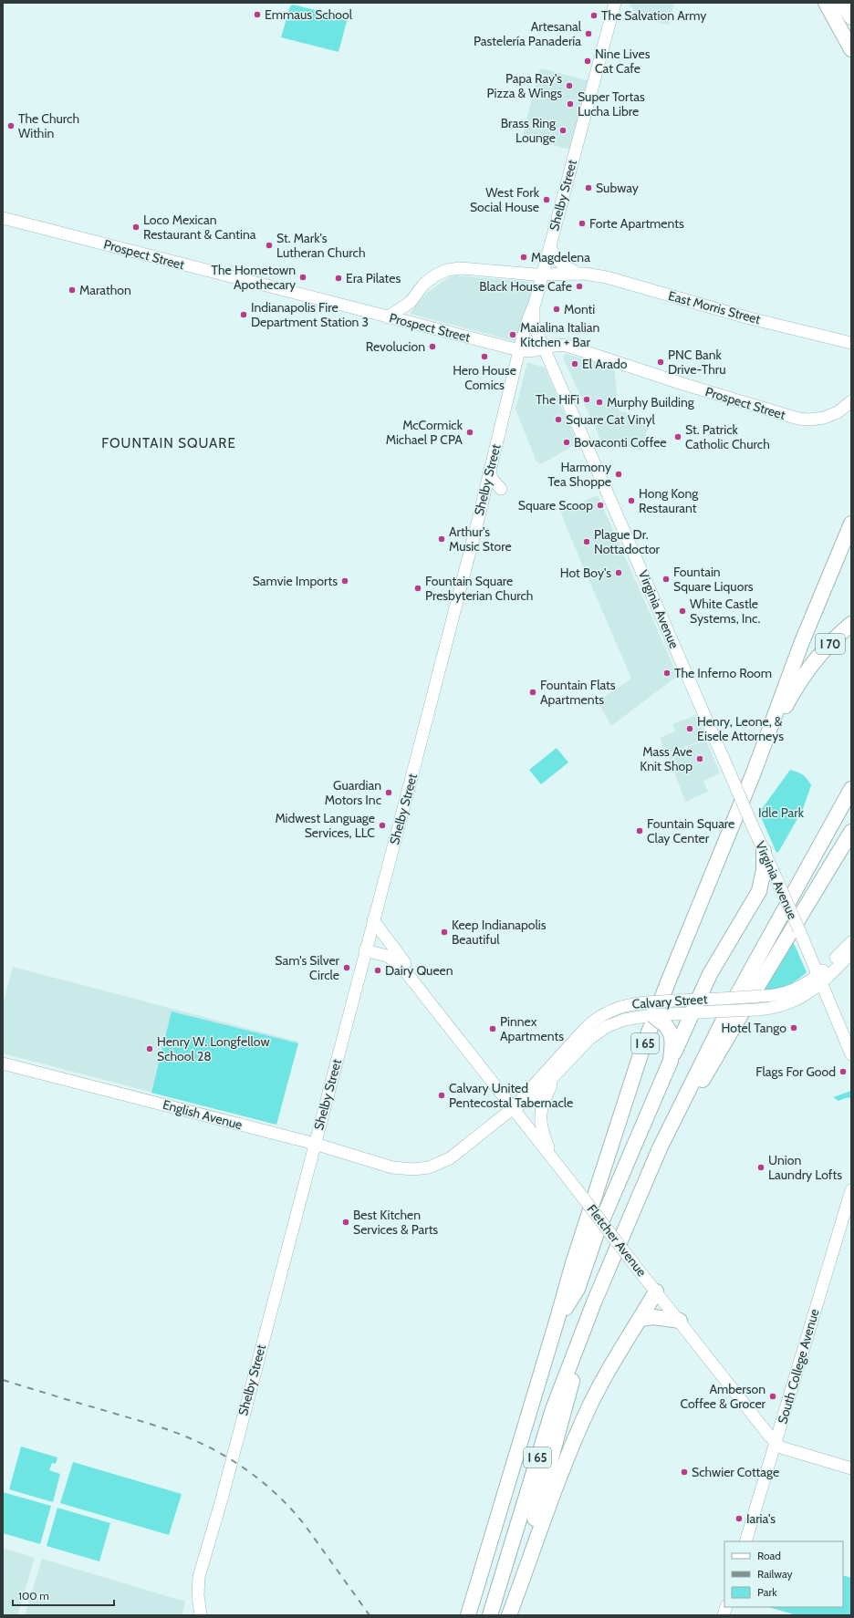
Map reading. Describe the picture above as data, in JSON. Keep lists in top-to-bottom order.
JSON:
{
  "streets": {
    "highway": ["I 70", "I 65"],
    "main road": [
      "Shelby Street",
      "Prospect Street",
      "East Morris Street",
      "Virginia Avenue",
      "Calvary Street",
      "English Avenue",
      "Fletcher Avenue",
      "South College Avenue"
    ]
  },
  "crossings": [
    ["Shelby Street", "Prospect Street"],
    ["Shelby Street", "East Morris Street"],
    ["Shelby Street", "Virginia Avenue"],
    ["Shelby Street", "English Avenue"],
    ["Shelby Street", "Fletcher Avenue"],
    ["Prospect Street", "East Morris Street"],
    ["Prospect Street", "Virginia Avenue"],
    ["Virginia Avenue", "Calvary Street"],
    ["I 70", "I 65"],
    ["Calvary Street", "English Avenue"],
    ["Calvary Street", "Fletcher Avenue"],
    ["Fletcher Avenue", "South College Avenue"]
  ],
  "districts": ["FOUNTAIN SQUARE"],
  "parks": ["Idle Park"],
  "places": [
    "Emmaus School",
    "The Salvation Army",
    "Artesanal Pastelería Panadería",
    "Nine Lives Cat Cafe",
    "Papa Ray's Pizza & Wings",
    "Super Tortas Lucha Libre",
    "The Church Within",
    "Brass Ring Lounge",
    "Subway",
    "West Fork Social House",
    "Forte Apartments",
    "Loco Mexican Restaurant & Cantina",
    "St. Mark's Lutheran Church",
    "Magdelena",
    "The Hometown Apothecary",
    "Era Pilates",
    "Black House Cafe",
    "Marathon",
    "Monti",
    "Indianapolis Fire Department Station 3",
    "Maialina Italian Kitchen + Bar",
    "Revolucion",
    "Hero House Comics",
    "PNC Bank Drive-Thru",
    "El Arado",
    "The HiFi",
    "Murphy Building",
    "Square Cat Vinyl",
    "McCormick Michael P CPA",
    "St. Patrick Catholic Church",
    "Bovaconti Coffee",
    "Harmony Tea Shoppe",
    "Hong Kong Restaurant",
    "Square Scoop",
    "Arthur's Music Store",
    "Plague Dr. Nottadoctor",
    "Hot Boy's",
    "Fountain Square Liquors",
    "Samvie Imports",
    "Fountain Square Presbyterian Church",
    "White Castle Systems, Inc.",
    "The Inferno Room",
    "Fountain Flats Apartments",
    "Henry, Leone, & Eisele Attorneys",
    "Mass Ave Knit Shop",
    "Guardian Motors Inc",
    "Midwest Language Services, LLC",
    "Fountain Square Clay Center",
    "Keep Indianapolis Beautiful",
    "Sam's Silver Circle",
    "Dairy Queen",
    "Hotel Tango",
    "Pinnex Apartments",
    "Henry W. Longfellow School 28",
    "Flags For Good",
    "Calvary United Pentecostal Tabernacle",
    "Union Laundry Lofts",
    "Best Kitchen Services & Parts",
    "Amberson Coffee & Grocer",
    "Schwier Cottage",
    "Iaria's"
  ],
  "legend": ["Road", "Railway", "Park"],
  "scale_bar": "100 m"
}
